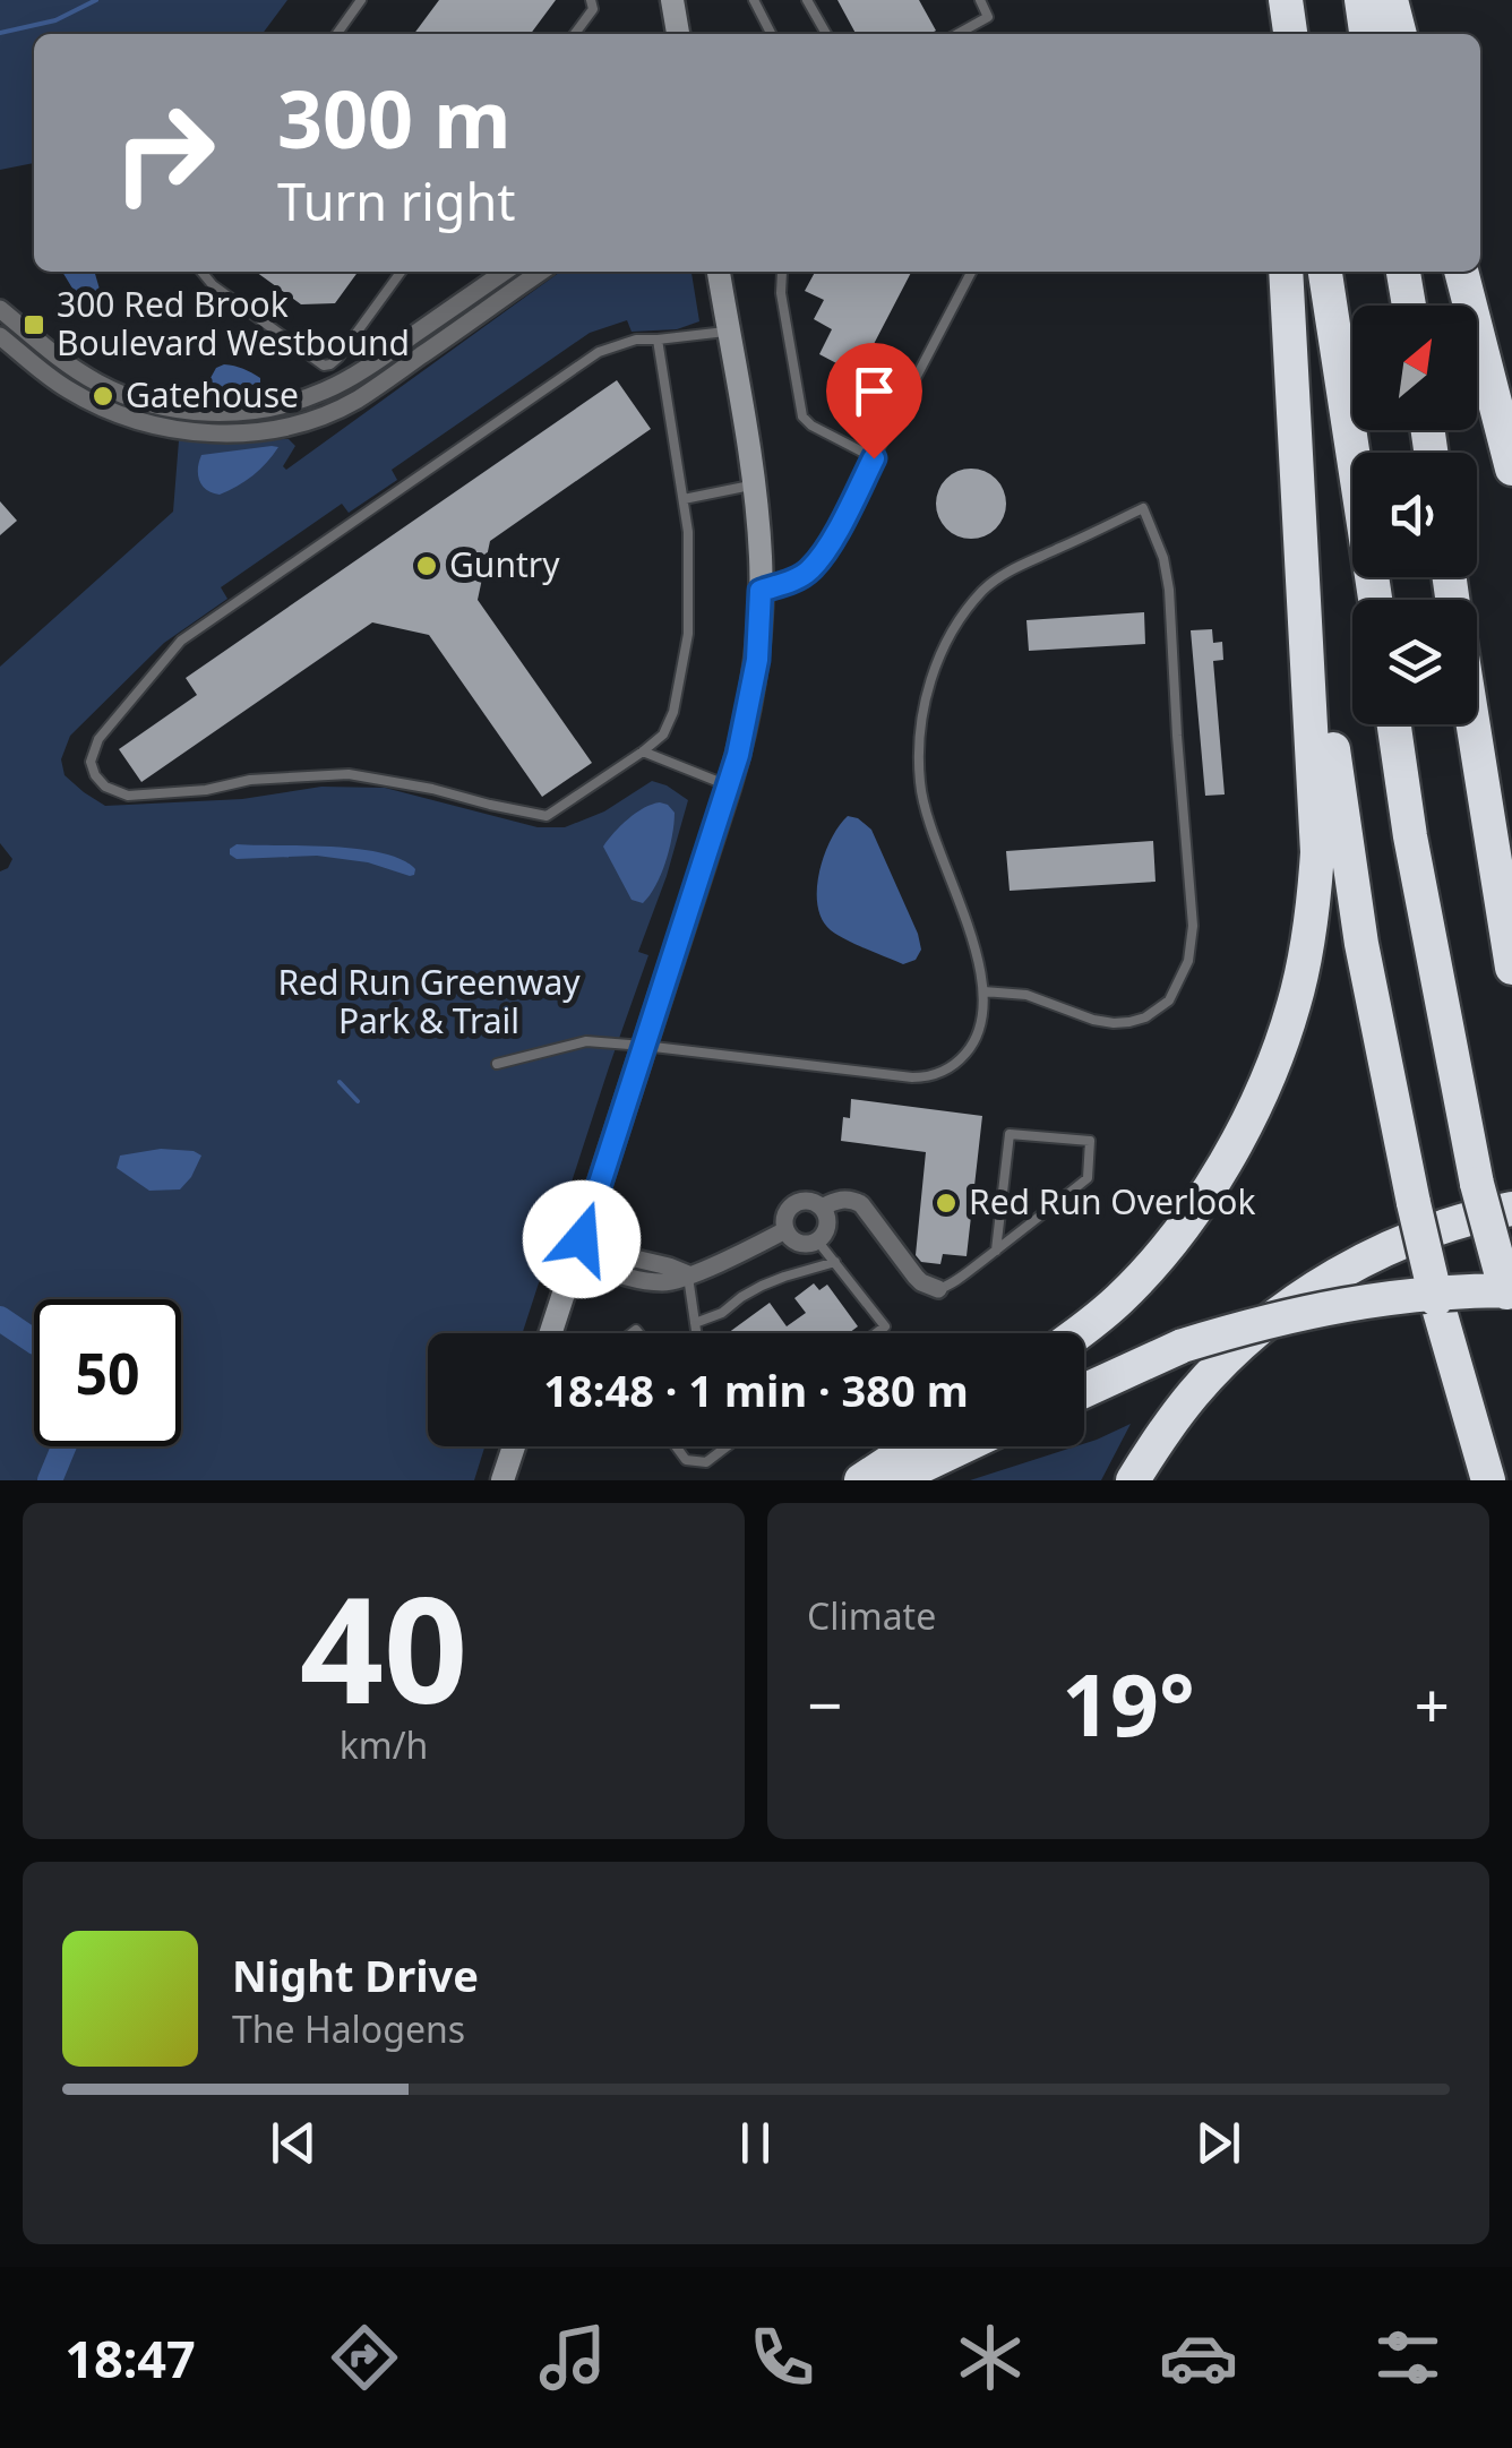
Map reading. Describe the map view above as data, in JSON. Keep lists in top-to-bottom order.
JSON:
{
  "parks": ["Red Run Greenway Park & Trail"],
  "places": {
    "transit": ["300 Red Brook Boulevard Westbound"],
    "other": ["Gatehouse", "Guntry", "Red Run Overlook"]
  },
  "north": "top right",
  "page": {
    "turn": ["300 m", "Turn right"],
    "limit": "50",
    "trip": "18:48 · 1 min · 380 m",
    "tile": [
      ["40", "km/h"],
      "Climate"
    ],
    "heat": ["−", "19°", "+"],
    "song": ["Night Drive", "The Halogens"],
    "tabs": "18:47"
  }
}
